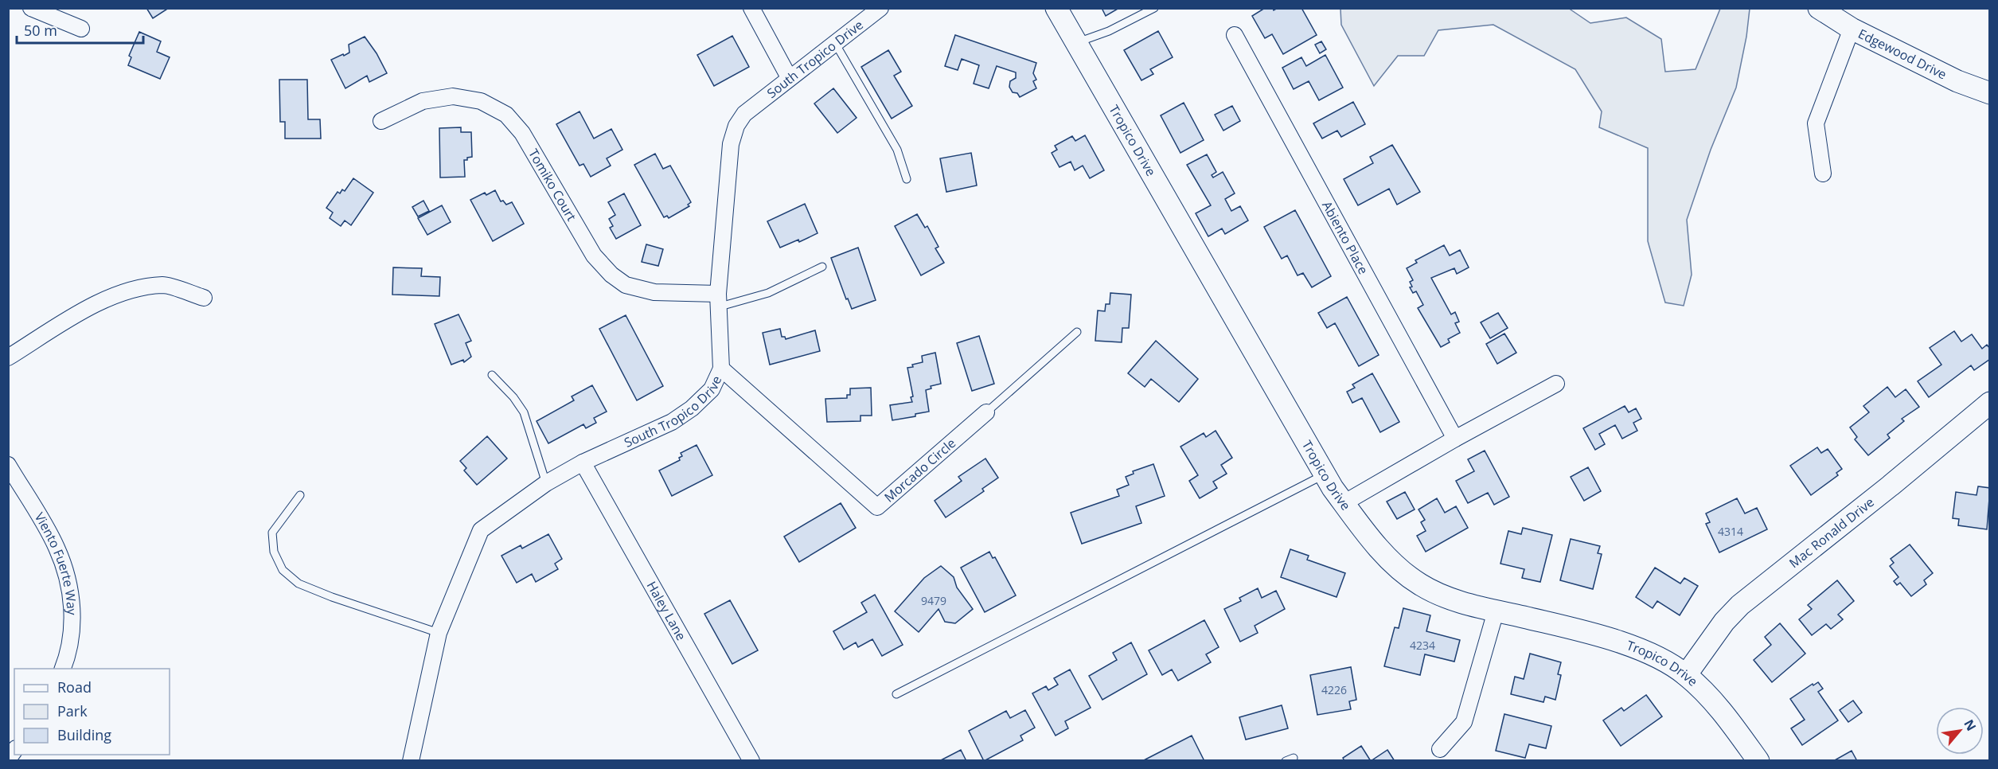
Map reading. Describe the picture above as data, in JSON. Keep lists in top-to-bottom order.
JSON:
{
  "streets": {
    "street": [
      "Edgewood Drive",
      "South Tropico Drive",
      "Tropico Drive",
      "Tomiko Court",
      "Abiento Place",
      "Morcado Circle",
      "Mac Ronald Drive",
      "Viento Fuerte Way",
      "Haley Lane"
    ]
  },
  "crossings": [
    ["South Tropico Drive", "Tomiko Court"],
    ["South Tropico Drive", "Morcado Circle"],
    ["South Tropico Drive", "Haley Lane"],
    ["Tropico Drive", "Mac Ronald Drive"]
  ],
  "house_numbers": [
    "4314",
    "9479",
    "4234",
    "4226"
  ],
  "legend": ["Road", "Park", "Building"],
  "scale_bar": "50 m",
  "north": "top right"
}
